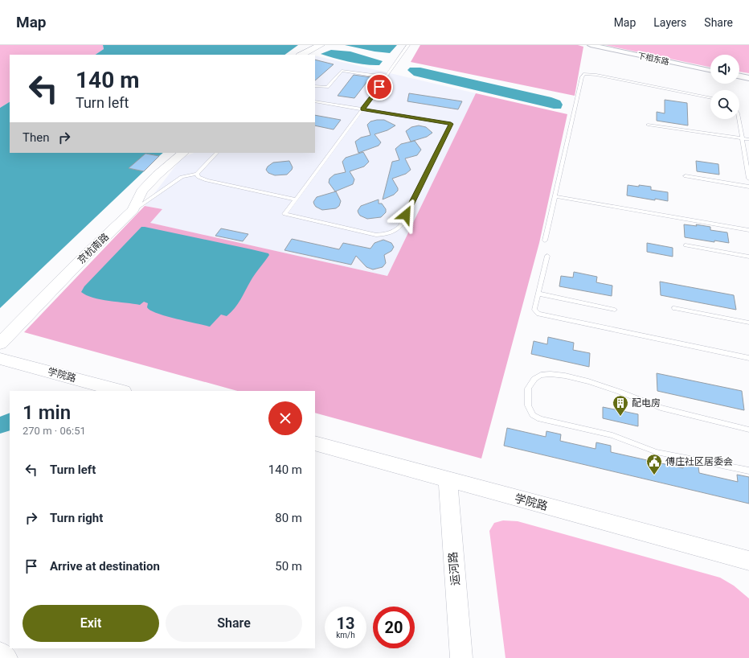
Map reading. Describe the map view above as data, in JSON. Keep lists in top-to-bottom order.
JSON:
{
  "streets": {
    "street": [
      "下相东路",
      "京杭南路",
      "学院路",
      "运河路"
    ]
  },
  "crossings": [
    ["学院路", "运河路"]
  ],
  "places": {
    "building": ["配电房"],
    "public building": ["傅庄社区居委会"]
  },
  "page": {
    "header": "Map",
    "nav": ["Map", "Layers", "Share"],
    "turn": ["140 m", "Turn left"],
    "then": "Then",
    "heading": ["1 min", "270 m · 06:51"],
    "list": [
      {
        "name": "Turn left",
        "value": "140 m"
      },
      {
        "name": "Turn right",
        "value": "80 m"
      },
      {
        "name": "Arrive at destination",
        "value": "50 m"
      }
    ],
    "buttons": ["Exit", "Share"],
    "speed": "13 km/h",
    "limit": "20"
  }
}
